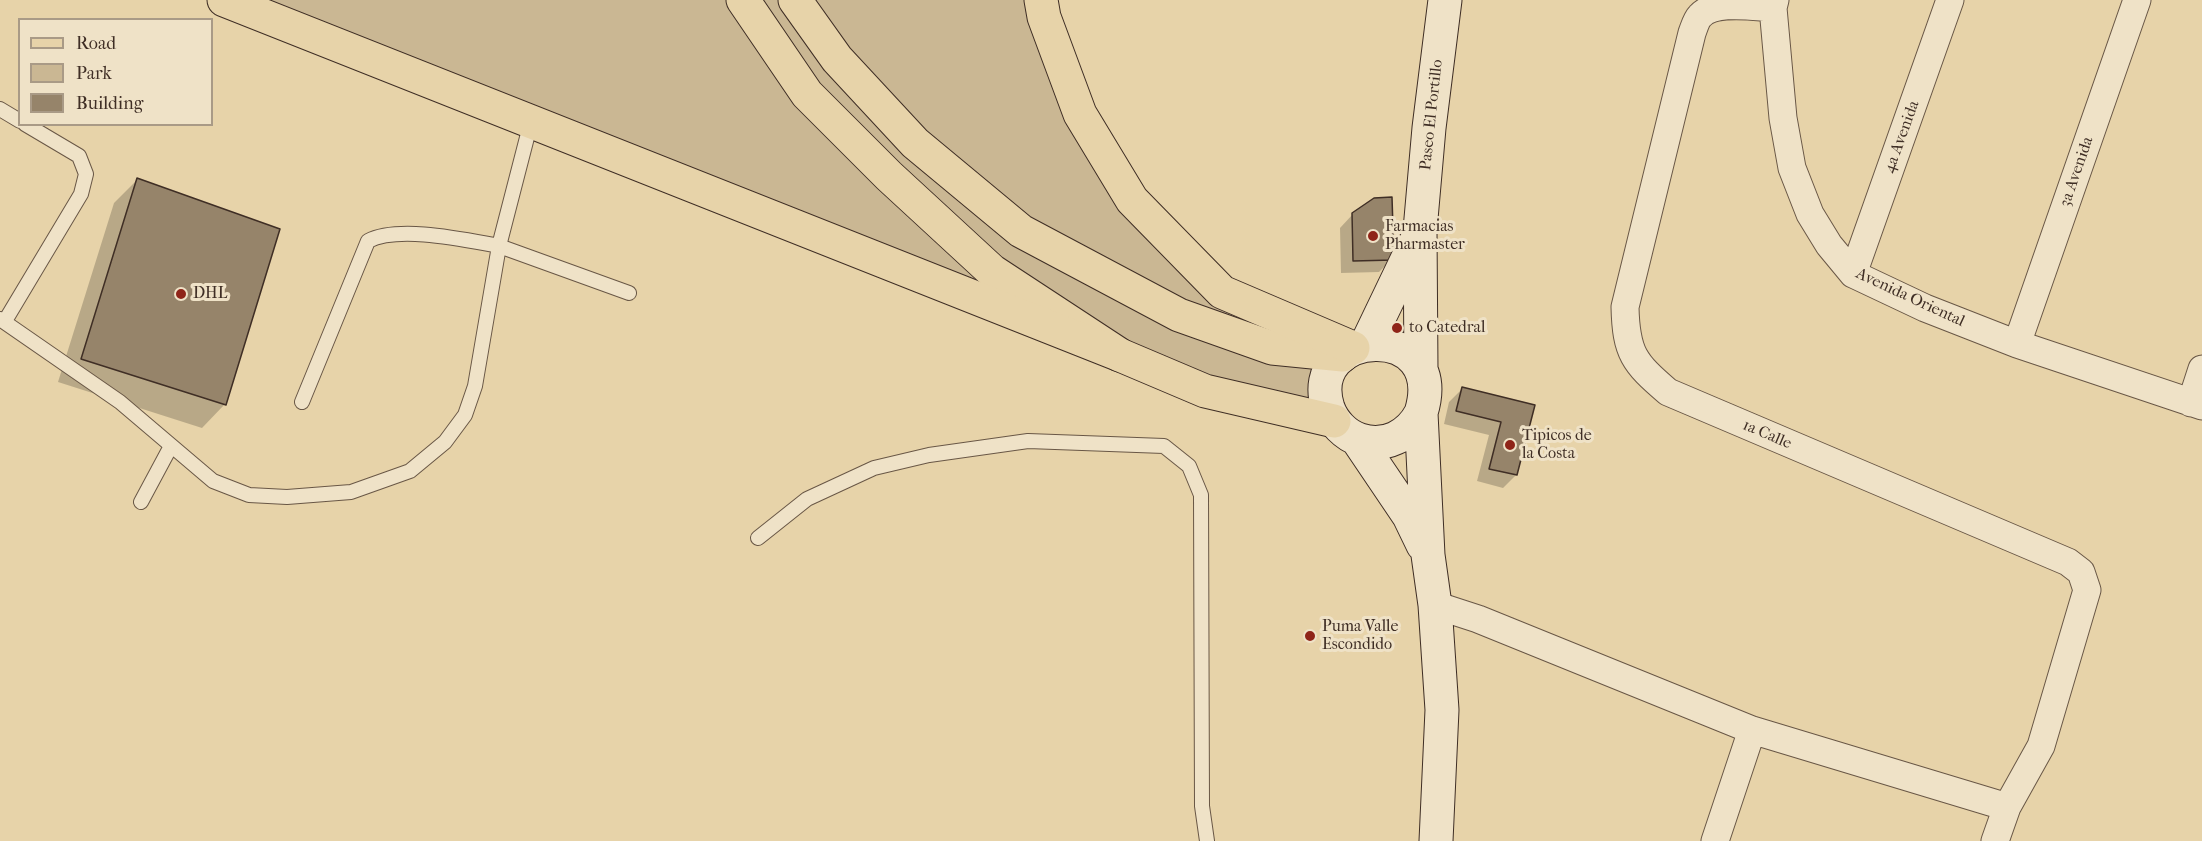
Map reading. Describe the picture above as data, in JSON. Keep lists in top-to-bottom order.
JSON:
{
  "streets": {
    "main road": ["Paseo El Portillo"],
    "street": [
      "4a Avenida",
      "3a Avenida",
      "Avenida Oriental",
      "1a Calle"
    ]
  },
  "crossings": [
    ["4a Avenida", "Avenida Oriental"],
    ["3a Avenida", "Avenida Oriental"],
    ["Avenida Oriental", "1a Calle"]
  ],
  "places": [
    "Farmacias Pharmaster",
    "DHL",
    "to Catedral",
    "Tipicos de la Costa",
    "Puma Valle Escondido"
  ],
  "legend": ["Road", "Park", "Building"]
}
